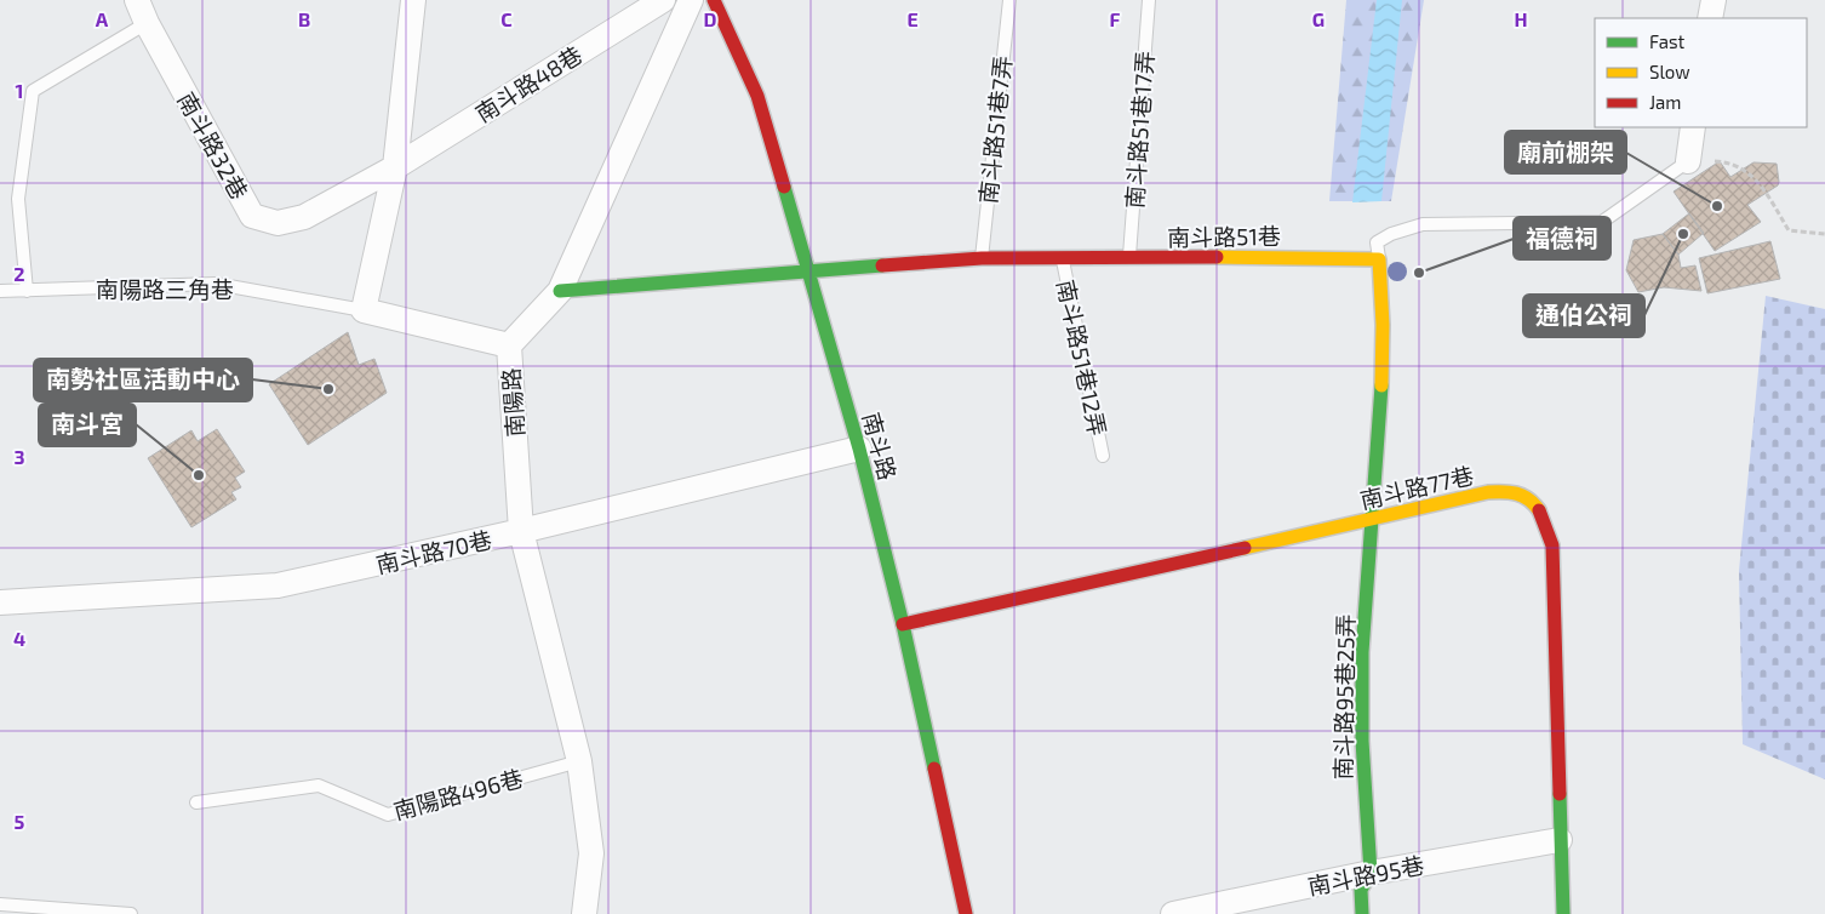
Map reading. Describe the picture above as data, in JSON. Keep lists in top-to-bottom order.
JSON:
{
  "streets": {
    "street": [
      "南斗路48巷",
      "南斗路32巷",
      "南斗路51巷",
      "南陽路",
      "南斗路",
      "南斗路77巷",
      "南斗路70巷",
      "南斗路95巷25弄",
      "南斗路95巷"
    ],
    "lane": [
      "南斗路51巷7弄",
      "南斗路51巷17弄",
      "南陽路三角巷",
      "南斗路51巷12弄",
      "南陽路496巷"
    ]
  },
  "crossings": [
    ["南斗路48巷", "南斗路32巷"],
    ["南斗路51巷7弄", "南斗路51巷"],
    ["南斗路51巷17弄", "南斗路51巷"],
    ["南斗路51巷", "南斗路51巷12弄"],
    ["南斗路51巷", "南斗路"],
    ["南陽路三角巷", "南陽路"],
    ["南陽路", "南斗路70巷"],
    ["南陽路", "南陽路496巷"],
    ["南斗路", "南斗路77巷"],
    ["南斗路", "南斗路70巷"],
    ["南斗路77巷", "南斗路95巷25弄"],
    ["南斗路77巷", "南斗路95巷"],
    ["南斗路95巷25弄", "南斗路95巷"]
  ],
  "places": [
    "廟前棚架",
    "通伯公祠",
    "福德祠",
    "南勢社區活動中心",
    "南斗宮"
  ],
  "legend": ["Fast", "Slow", "Jam"],
  "grid": {
    "columns": [
      "A",
      "B",
      "C",
      "D",
      "E",
      "F",
      "G",
      "H"
    ],
    "rows": [
      "1",
      "2",
      "3",
      "4",
      "5"
    ]
  }
}
